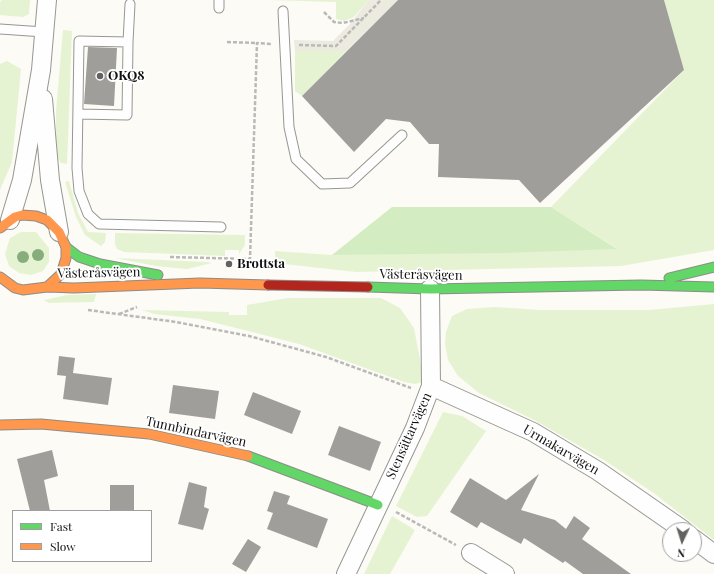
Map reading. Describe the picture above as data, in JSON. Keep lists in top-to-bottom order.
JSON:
{
  "streets": {
    "street": [
      "Västeråsvägen",
      "Tunnbindarvägen",
      "Stensättarvägen",
      "Urmakarvägen"
    ]
  },
  "crossings": [
    ["Västeråsvägen", "Stensättarvägen"],
    ["Tunnbindarvägen", "Stensättarvägen"],
    ["Stensättarvägen", "Urmakarvägen"]
  ],
  "places": ["OKQ8", "Brottsta"],
  "legend": ["Fast", "Slow"],
  "north": "bottom"
}
